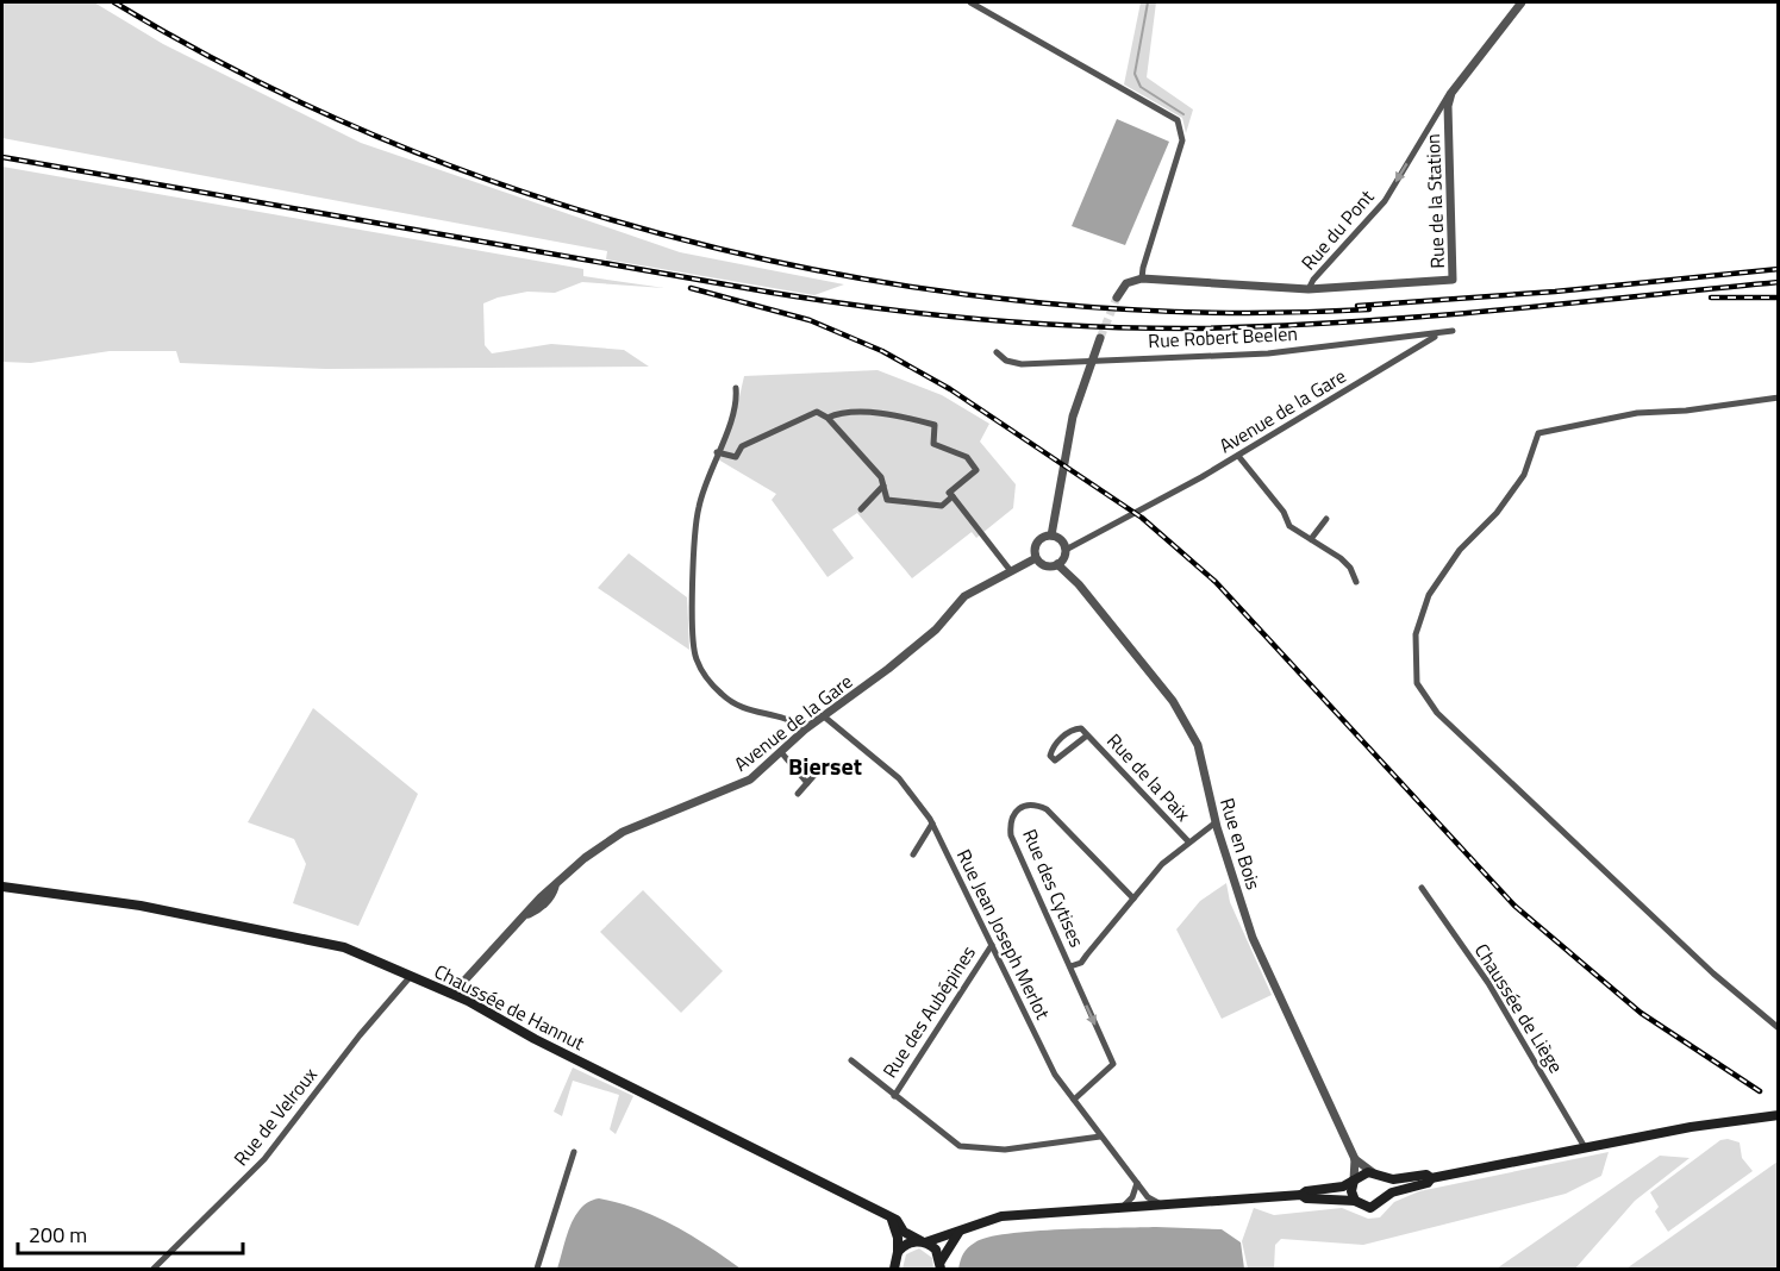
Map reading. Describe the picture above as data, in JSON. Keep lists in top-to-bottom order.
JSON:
{
  "streets": {
    "main road": ["Chaussée de Hannut"],
    "street": [
      "Rue de la Station",
      "Rue du Pont",
      "Rue Robert Beelen",
      "Avenue de la Gare",
      "Rue de la Paix",
      "Rue en Bois",
      "Rue des Cytises",
      "Rue Jean Joseph Merlot",
      "Chaussée de Liège",
      "Rue des Aubépines",
      "Rue de Velroux"
    ]
  },
  "crossings": [
    ["Rue de la Station", "Rue du Pont"],
    ["Rue Robert Beelen", "Avenue de la Gare"],
    ["Avenue de la Gare", "Rue en Bois"],
    ["Avenue de la Gare", "Rue Jean Joseph Merlot"],
    ["Avenue de la Gare", "Chaussée de Hannut"],
    ["Rue Jean Joseph Merlot", "Rue des Aubépines"],
    ["Chaussée de Hannut", "Rue de Velroux"]
  ],
  "one_way": ["Rue du Pont"],
  "districts": ["Bierset"],
  "scale_bar": "200 m"
}
